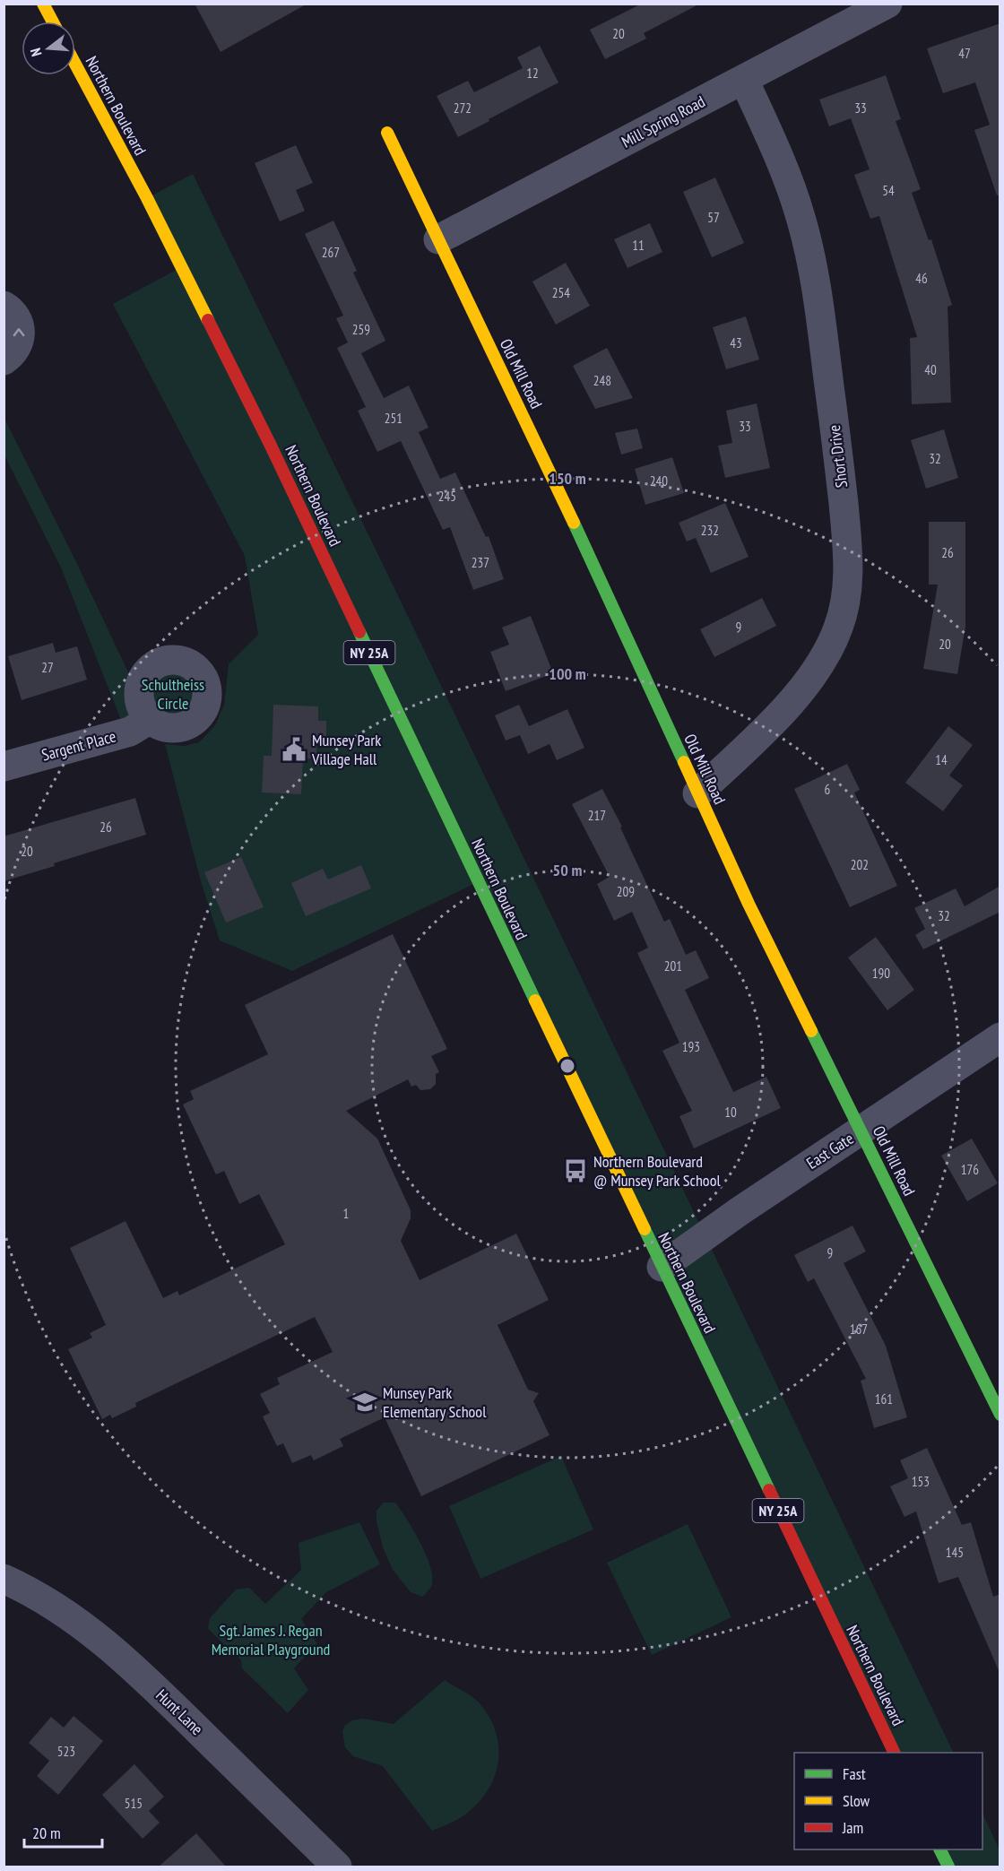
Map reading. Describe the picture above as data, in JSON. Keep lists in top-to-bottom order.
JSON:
{
  "streets": {
    "main road": ["Northern Boulevard", "Old Mill Road", "NY 25A"],
    "street": [
      "Mill Spring Road",
      "Short Drive",
      "Sargent Place",
      "East Gate",
      "Hunt Lane"
    ]
  },
  "crossings": [
    ["Northern Boulevard", "East Gate"],
    ["Mill Spring Road", "Old Mill Road"],
    ["Mill Spring Road", "Short Drive"],
    ["Old Mill Road", "Short Drive"],
    ["Old Mill Road", "East Gate"]
  ],
  "parks": ["Schultheiss Circle", "Sgt. James J. Regan Memorial Playground"],
  "places": {
    "public building": ["Munsey Park Village Hall"],
    "bus stop": ["Northern Boulevard @ Munsey Park School"],
    "school or university": ["Munsey Park Elementary School"]
  },
  "house_numbers": [
    "20",
    "47",
    "12",
    "272",
    "33",
    "54",
    "57",
    "11",
    "267",
    "46",
    "254",
    "259",
    "43",
    "40",
    "248",
    "251",
    "33",
    "32",
    "240",
    "245",
    "232",
    "26",
    "237",
    "9",
    "20",
    "27",
    "14",
    "6",
    "217",
    "26",
    "20",
    "202",
    "209",
    "32",
    "201",
    "190",
    "193",
    "10",
    "176",
    "1",
    "9",
    "167",
    "161",
    "153",
    "145",
    "523",
    "515"
  ],
  "legend": ["Fast", "Slow", "Jam"],
  "scale_bar": "20 m",
  "north": "left",
  "rings": ["150 m", "100 m", "50 m"]
}
